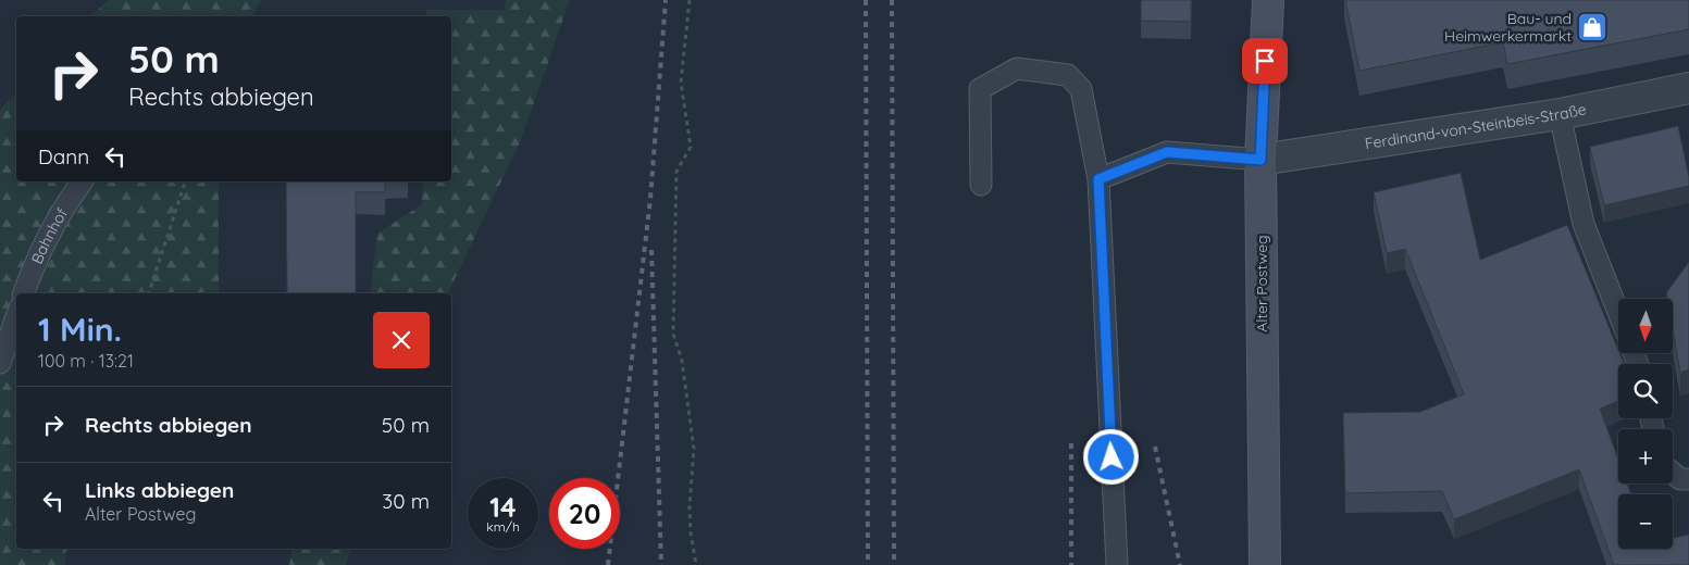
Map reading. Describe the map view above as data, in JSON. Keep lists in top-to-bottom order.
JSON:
{
  "streets": {
    "main road": ["Alter Postweg"],
    "street": ["Ferdinand-von-Steinbeis-Straße"],
    "lane": ["Bahnhof"]
  },
  "crossings": [
    ["Ferdinand-von-Steinbeis-Straße", "Alter Postweg"]
  ],
  "places": {
    "shop": ["Bau- und Heimwerkermarkt"]
  },
  "north": "bottom",
  "page": {
    "turn": ["50 m", "Rechts abbiegen"],
    "then": "Dann",
    "heading": ["1 Min.", "100 m · 13:21"],
    "map_buttons": ["+", "−"],
    "list": [
      {
        "name": "Rechts abbiegen",
        "value": "50 m"
      },
      {
        "name": "Links abbiegen",
        "note": "Alter Postweg",
        "value": "30 m"
      }
    ],
    "speed": "14 km/h",
    "limit": "20"
  }
}
